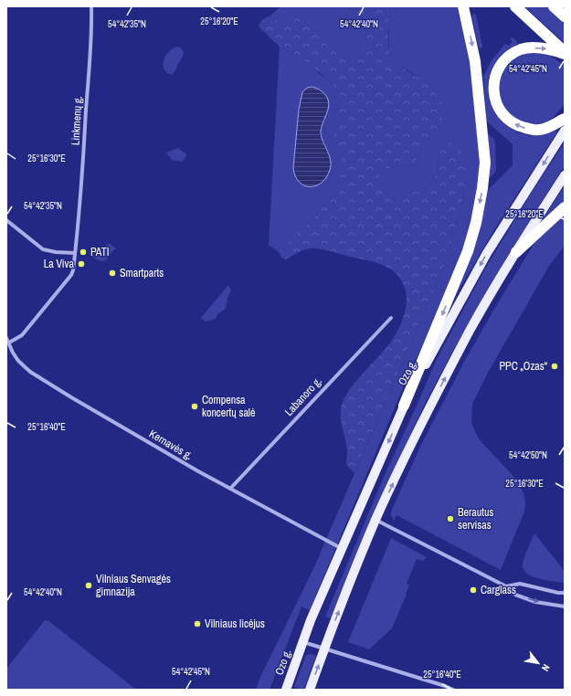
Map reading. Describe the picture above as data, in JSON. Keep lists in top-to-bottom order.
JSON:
{
  "streets": {
    "main road": ["Ozo g."],
    "street": ["Linkmenų g.", "Labanoro g.", "Kernavės g."]
  },
  "crossings": [
    ["Linkmenų g.", "Kernavės g."],
    ["Ozo g.", "Kernavės g."],
    ["Labanoro g.", "Kernavės g."]
  ],
  "places": [
    "PATI",
    "La Viva",
    "Smartparts",
    "PPC „Ozas“",
    "Compensa koncertų salė",
    "Berautus servisas",
    "Vilniaus Senvagės gimnazija",
    "Carglass",
    "Vilniaus licėjus"
  ],
  "north": "bottom right",
  "coordinates": [
    "25°16'20\"E",
    "54°42'35\"N",
    "54°42'40\"N",
    "54°42'45\"N",
    "25°16'30\"E",
    "25°16'40\"E",
    "54°42'50\"N"
  ]
}
